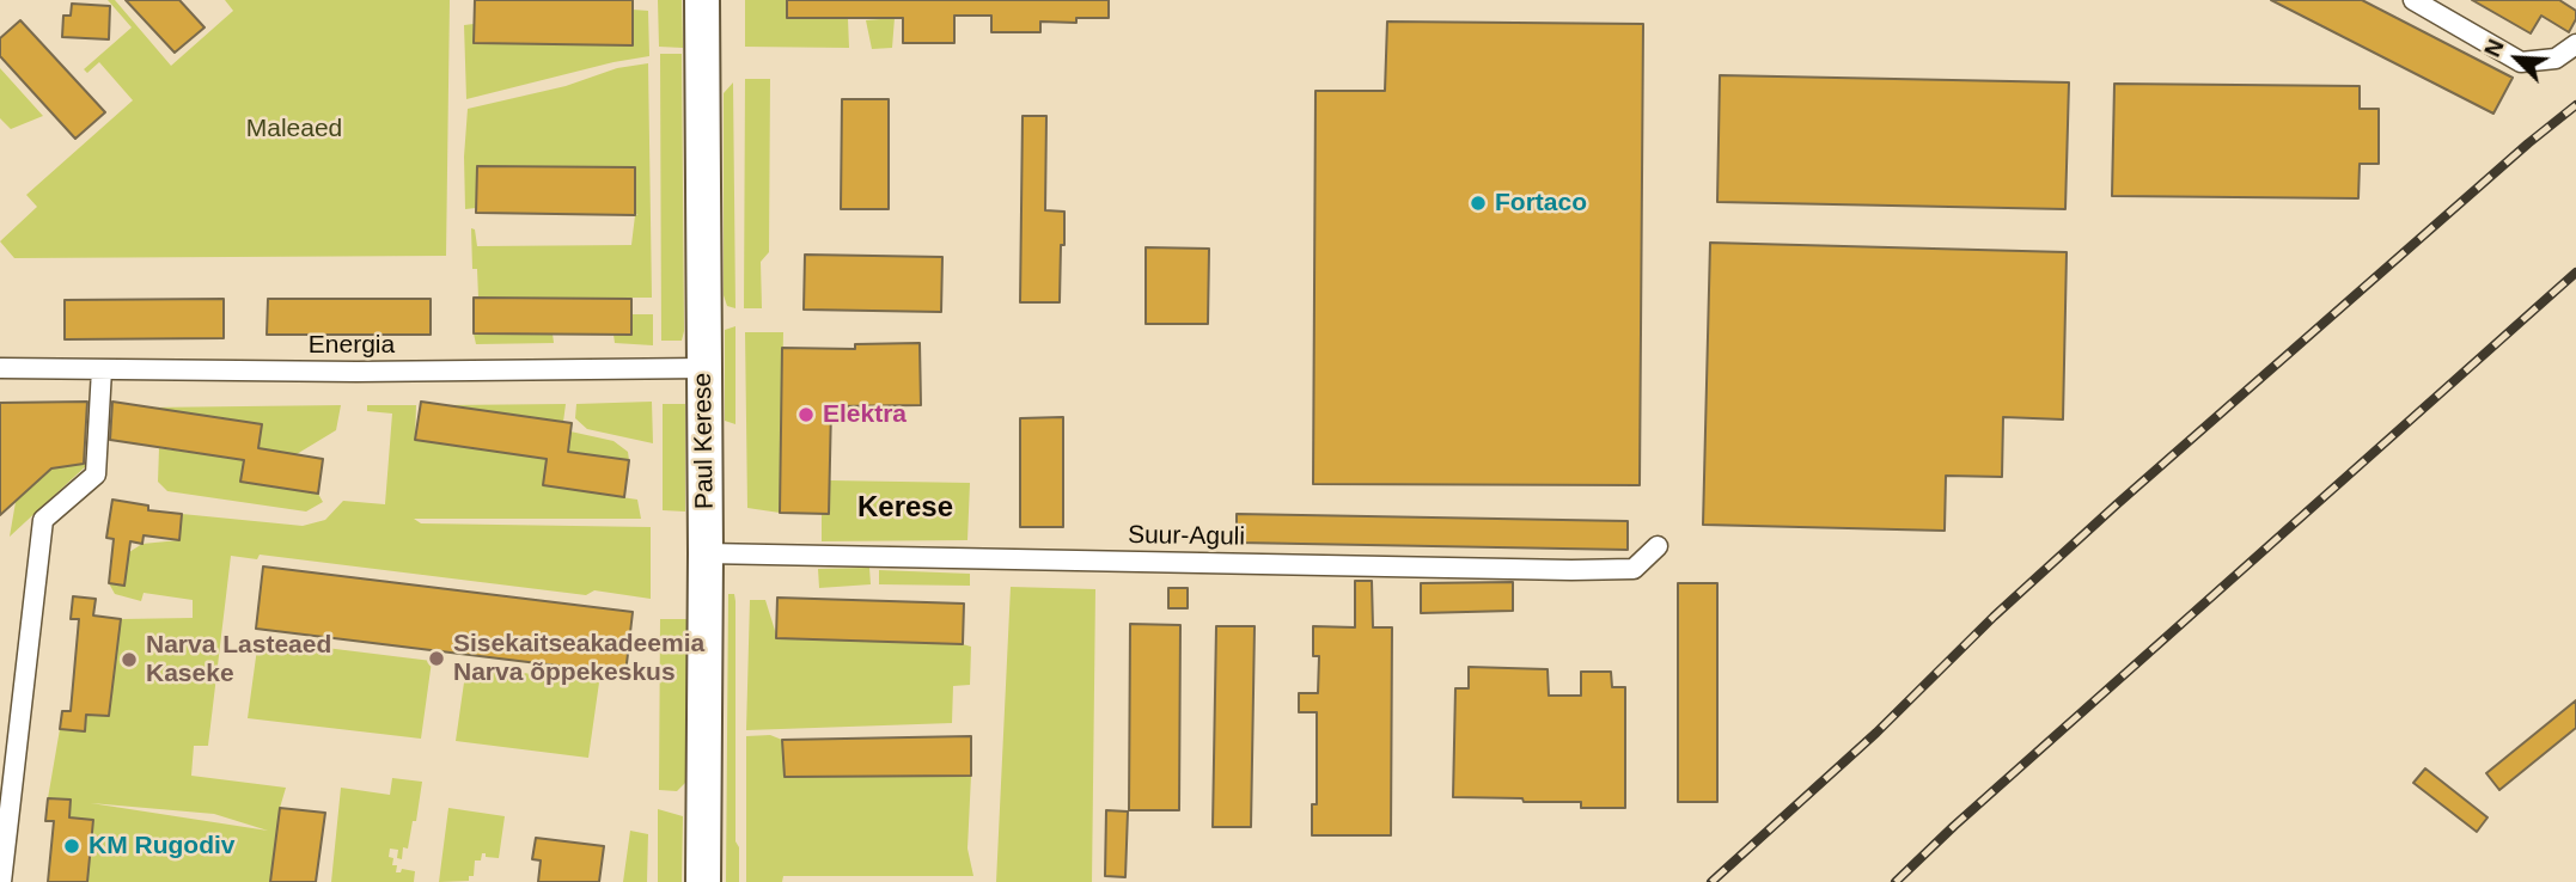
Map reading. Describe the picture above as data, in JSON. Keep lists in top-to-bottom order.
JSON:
{
  "streets": {
    "highway": ["Paul Kerese"],
    "street": ["Energia", "Suur-Aguli"]
  },
  "crossings": [
    ["Energia", "Paul Kerese"],
    ["Paul Kerese", "Suur-Aguli"]
  ],
  "districts": ["Kerese"],
  "parks": ["Maleaed"],
  "places": [
    "Fortaco",
    "Elektra",
    "Sisekaitseakadeemia Narva õppekeskus",
    "Narva Lasteaed Kaseke",
    "KM Rugodiv"
  ],
  "north": "top left"
}
